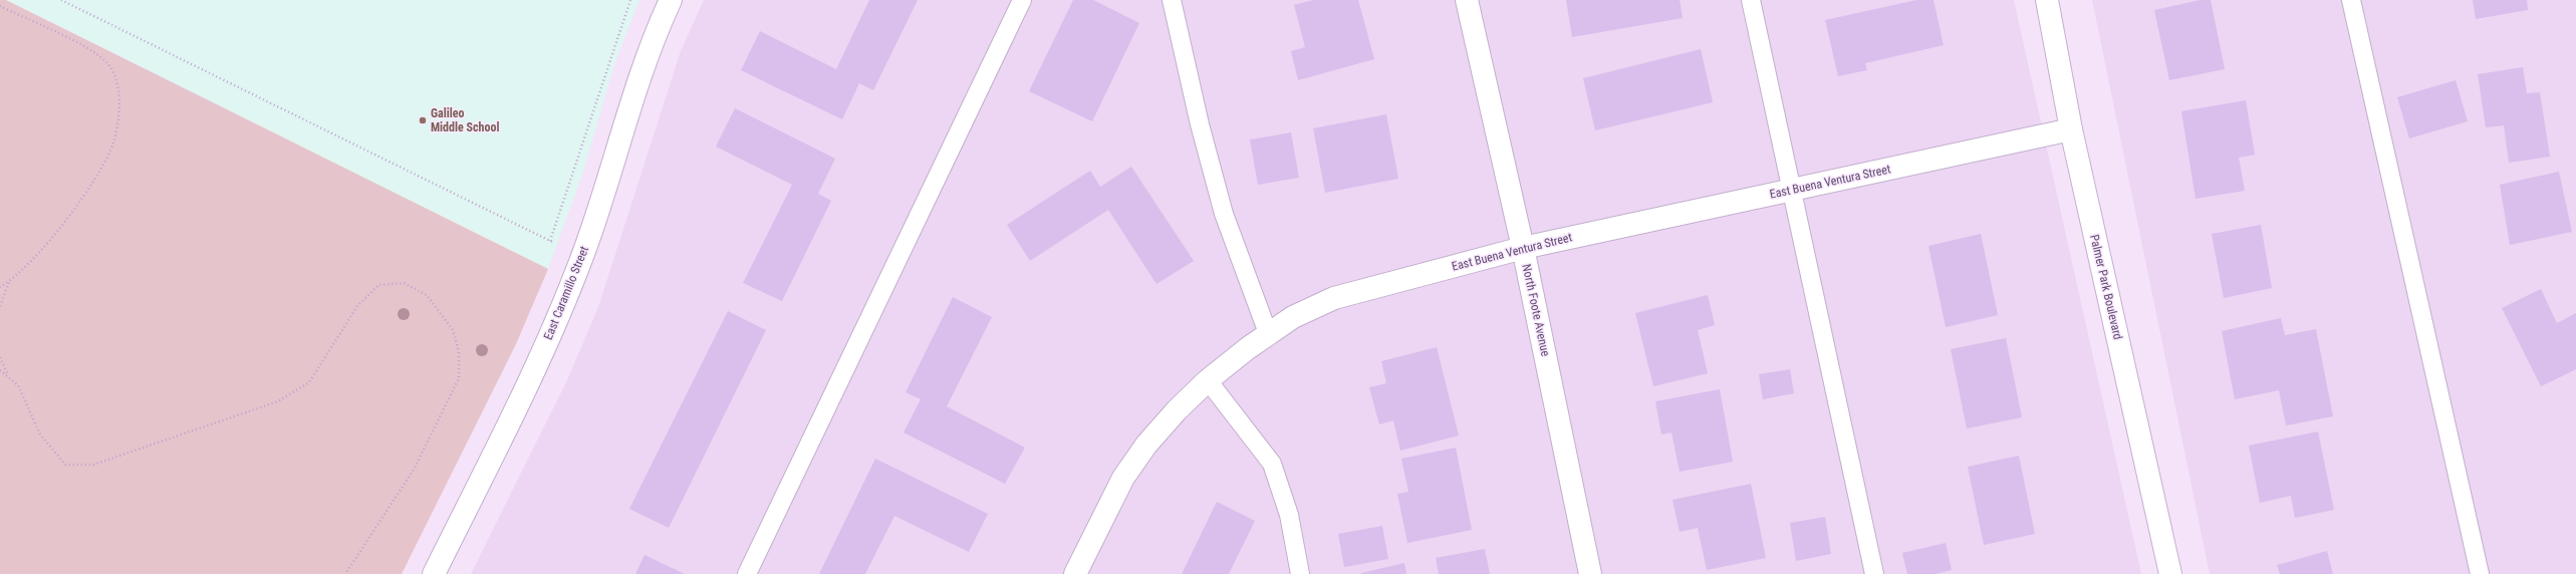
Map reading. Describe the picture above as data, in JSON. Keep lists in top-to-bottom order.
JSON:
{
  "streets": {
    "street": [
      "East Buena Ventura Street",
      "Palmer Park Boulevard",
      "East Caramillo Street",
      "North Foote Avenue"
    ]
  },
  "crossings": [
    ["East Buena Ventura Street", "Palmer Park Boulevard"],
    ["East Buena Ventura Street", "North Foote Avenue"]
  ],
  "places": ["Galileo Middle School"]
}
